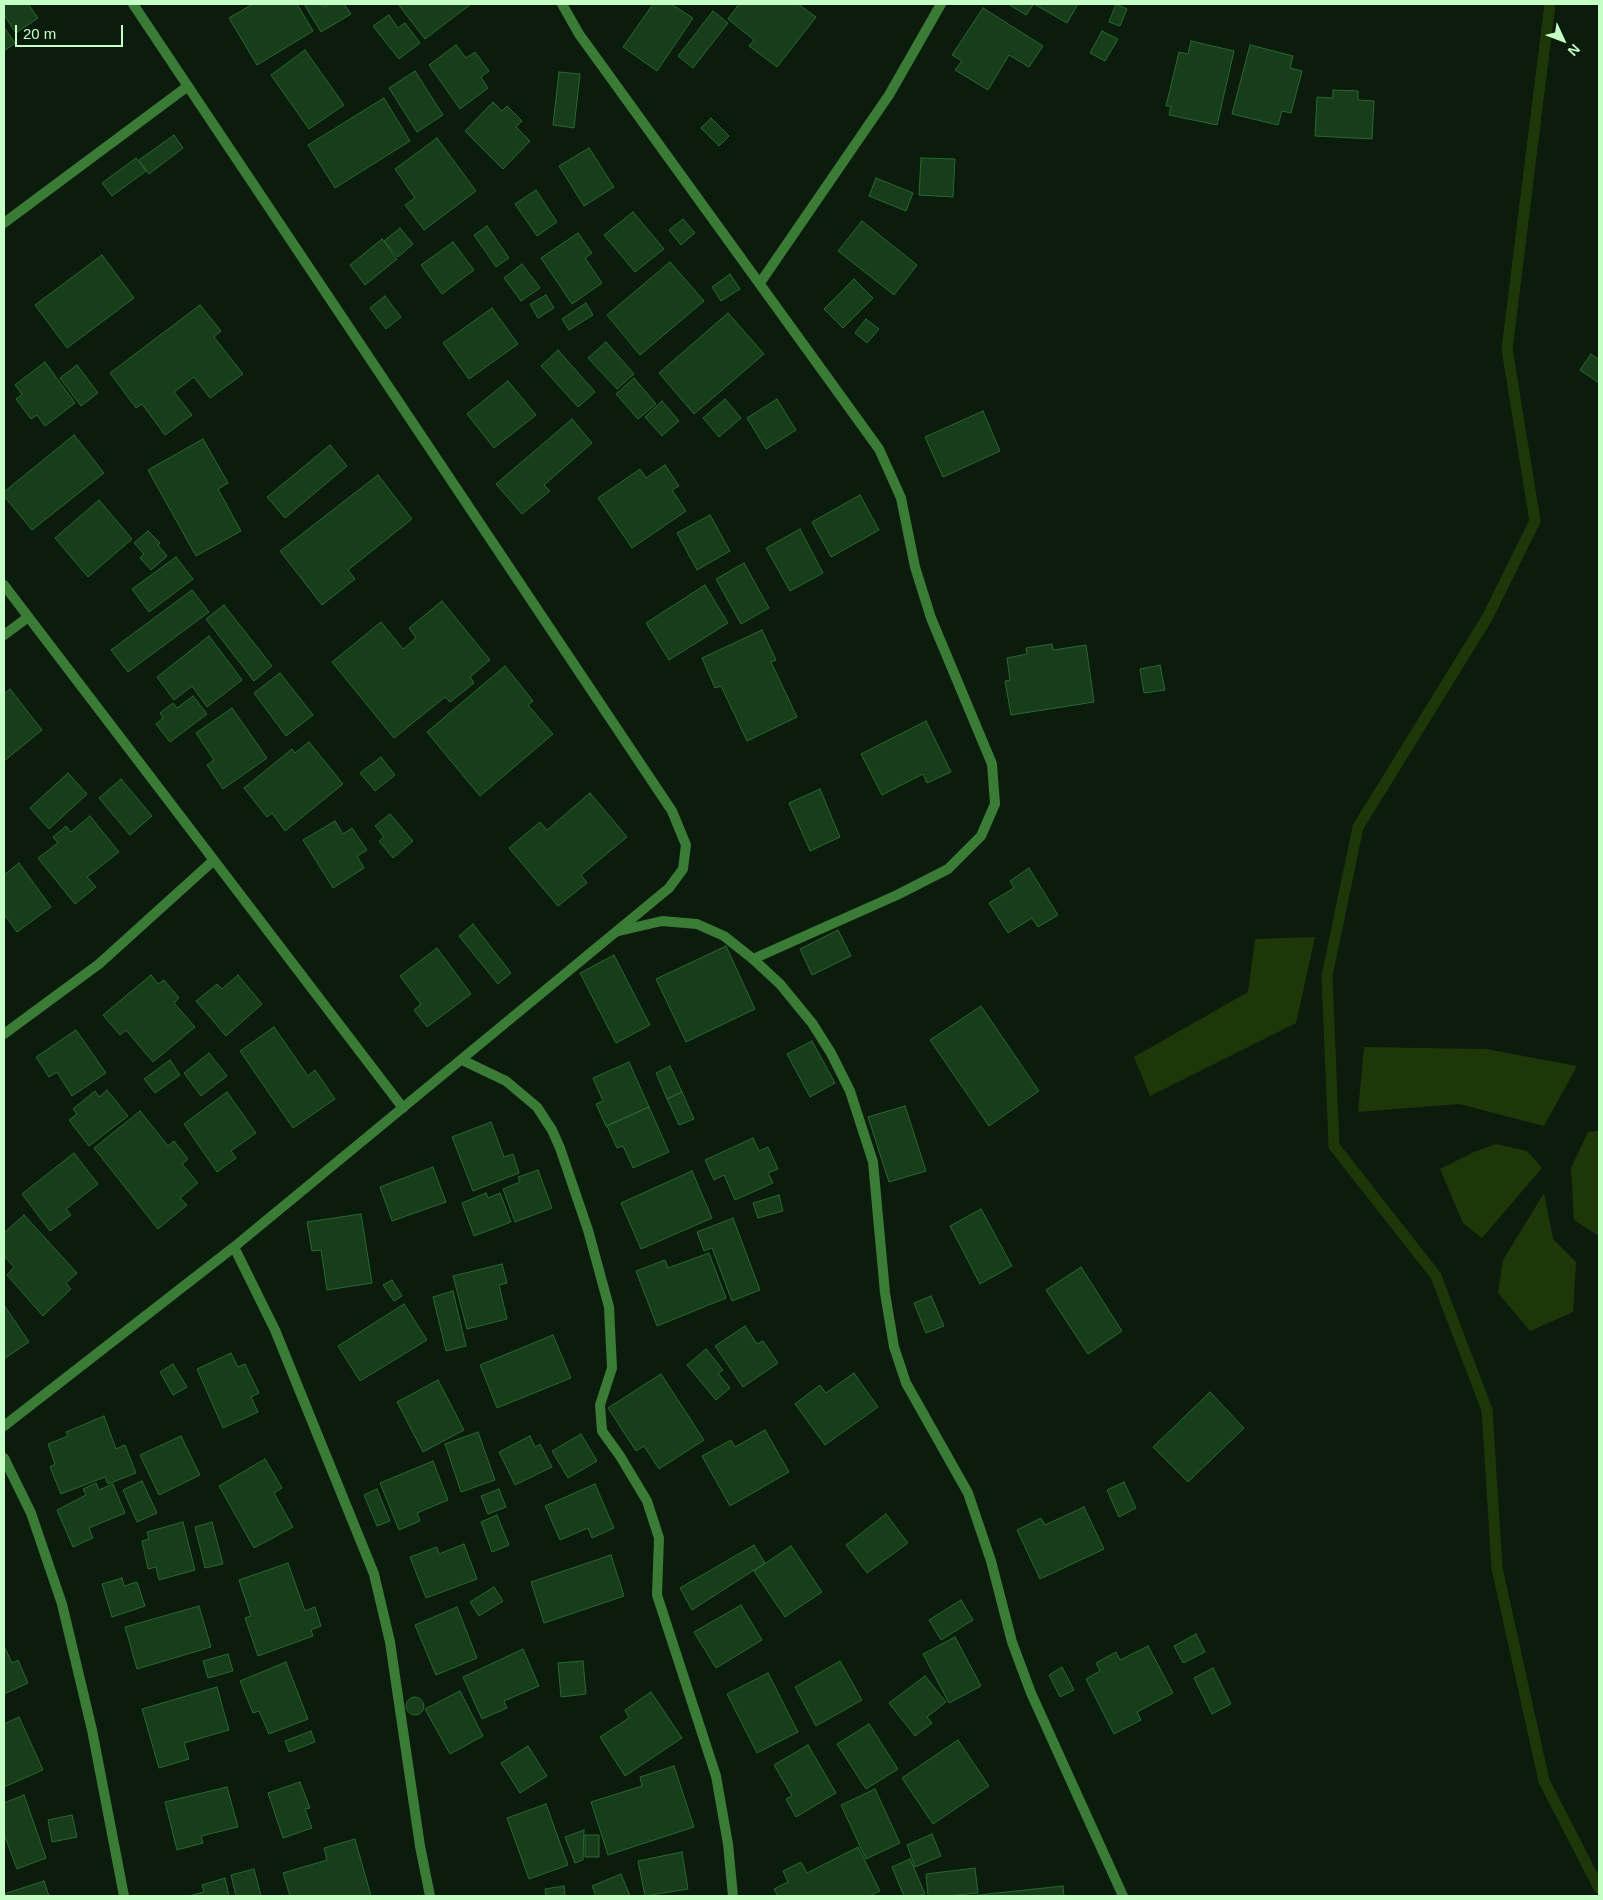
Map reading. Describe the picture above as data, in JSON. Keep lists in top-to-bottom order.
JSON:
{
  "scale_bar": "20 m",
  "north": "bottom right"
}
